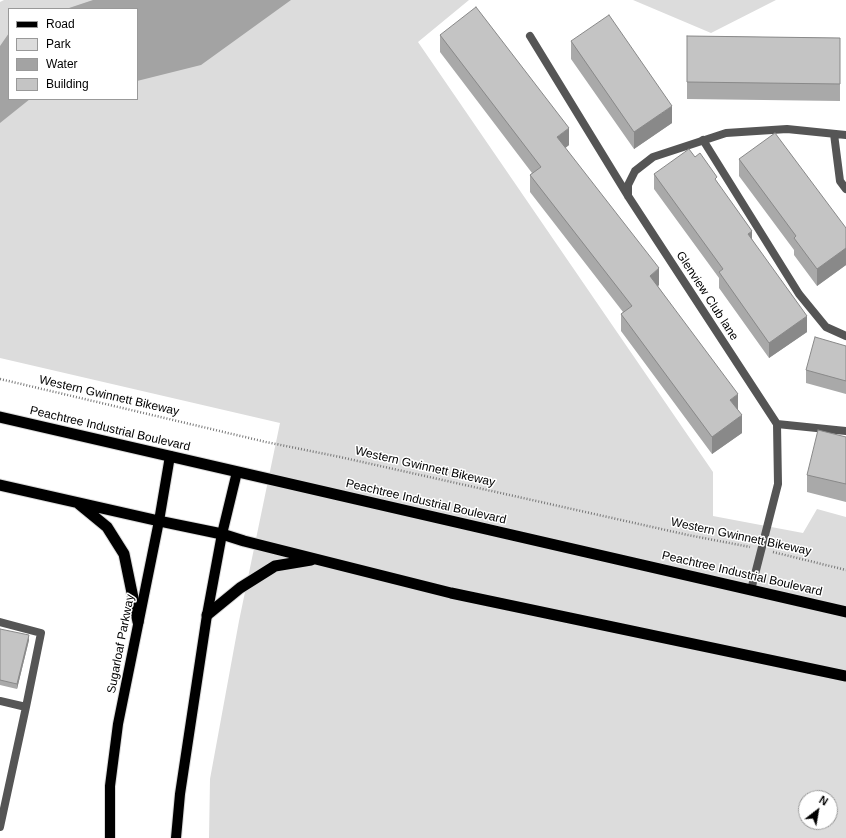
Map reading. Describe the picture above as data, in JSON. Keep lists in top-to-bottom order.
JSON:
{
  "streets": {
    "highway": ["Peachtree Industrial Boulevard"],
    "main road": ["Sugarloaf Parkway"],
    "street": ["Glenview Club lane"],
    "path": ["Western Gwinnett Bikeway"]
  },
  "crossings": [
    ["Peachtree Industrial Boulevard", "Sugarloaf Parkway"]
  ],
  "legend": [
    "Road",
    "Park",
    "Water",
    "Building"
  ],
  "north": "top right"
}
